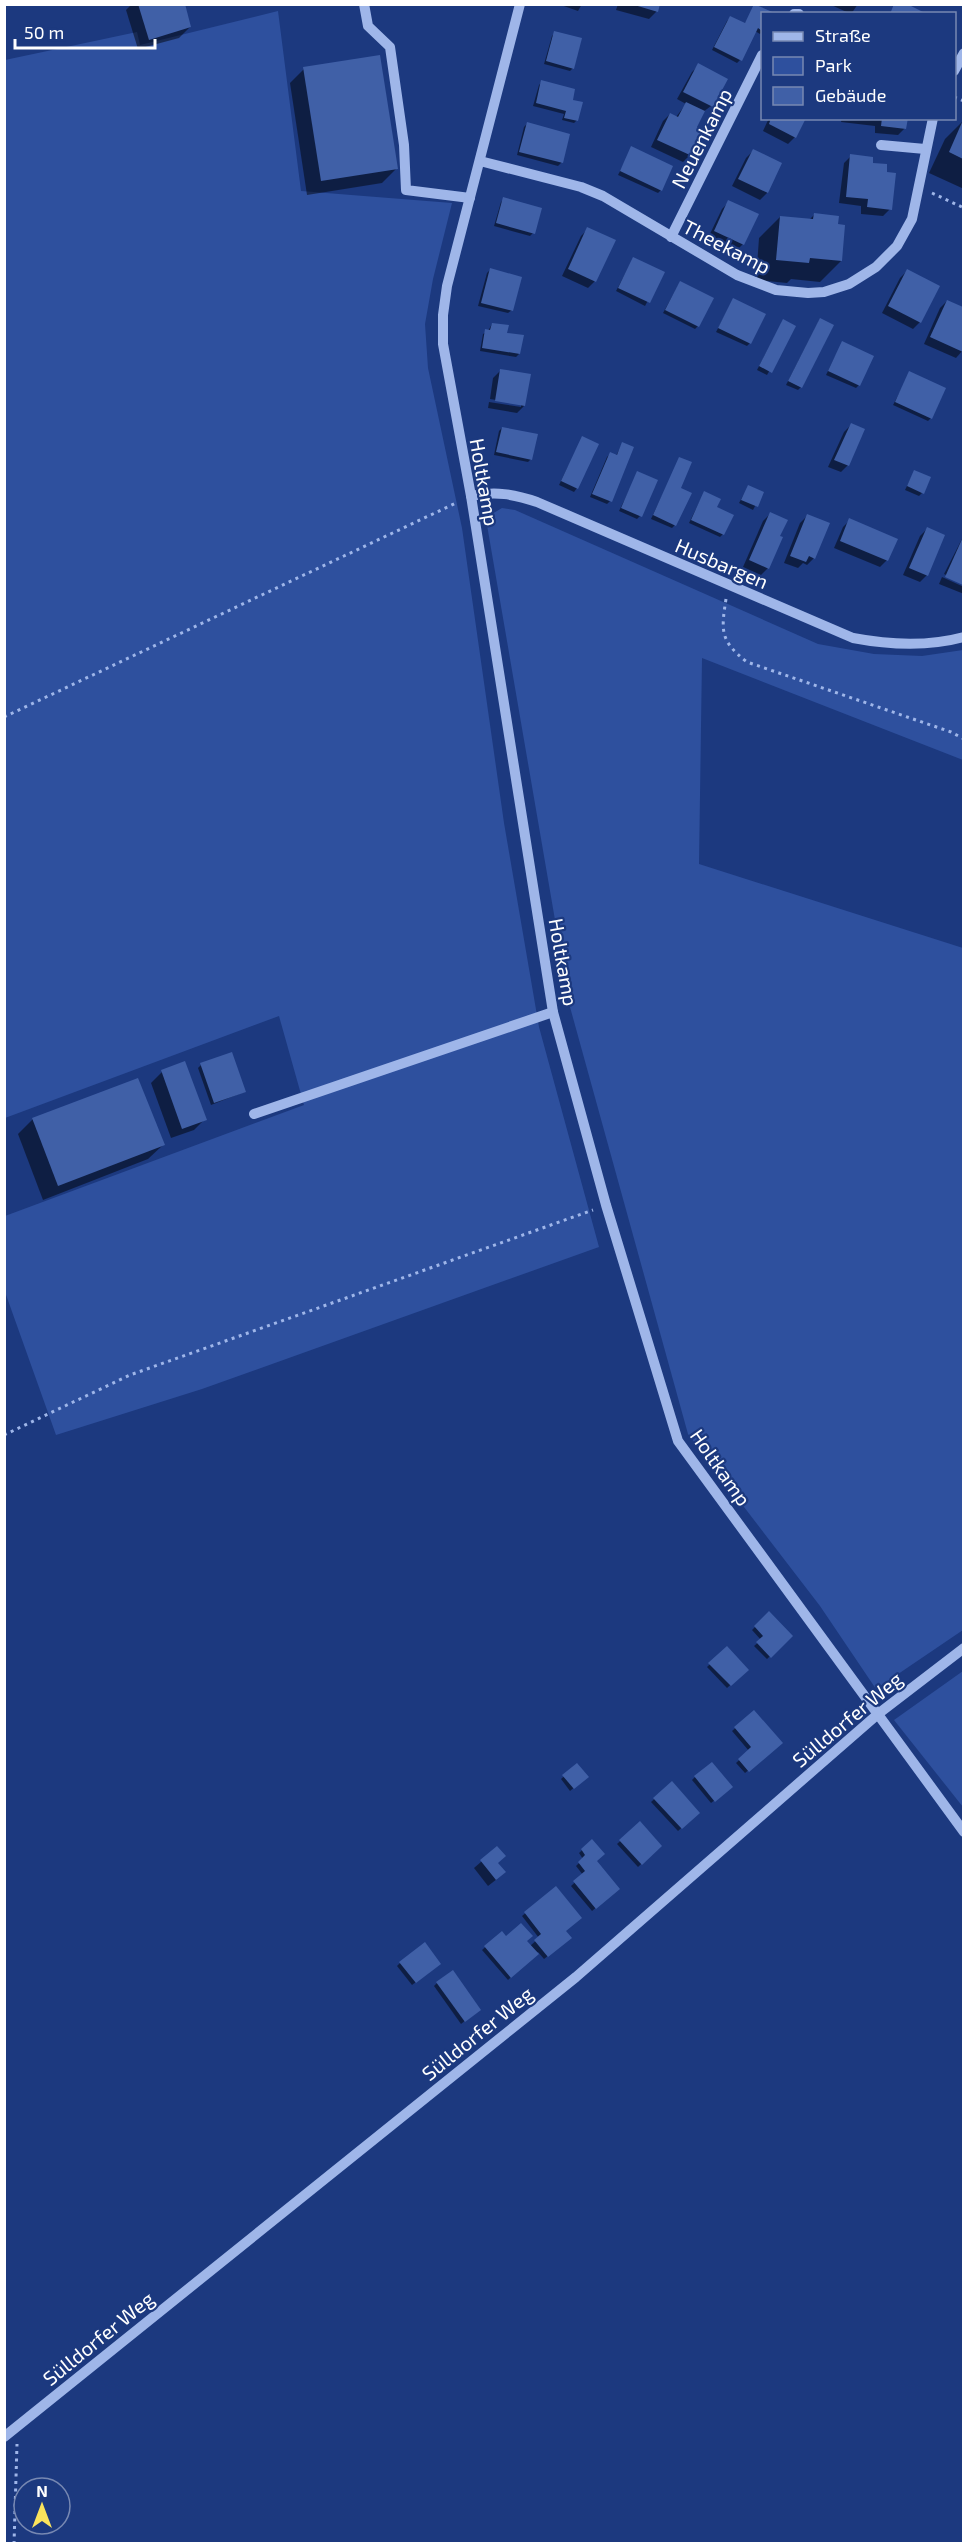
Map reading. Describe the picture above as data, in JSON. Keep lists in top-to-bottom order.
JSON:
{
  "streets": {
    "street": [
      "Neuenkamp",
      "Theekamp",
      "Holtkamp",
      "Husbargen",
      "Sülldorfer Weg"
    ]
  },
  "crossings": [
    ["Neuenkamp", "Theekamp"],
    ["Theekamp", "Holtkamp"],
    ["Holtkamp", "Husbargen"],
    ["Holtkamp", "Sülldorfer Weg"]
  ],
  "legend": ["Straße", "Park", "Gebäude"],
  "scale_bar": "50 m",
  "north": "top"
}
